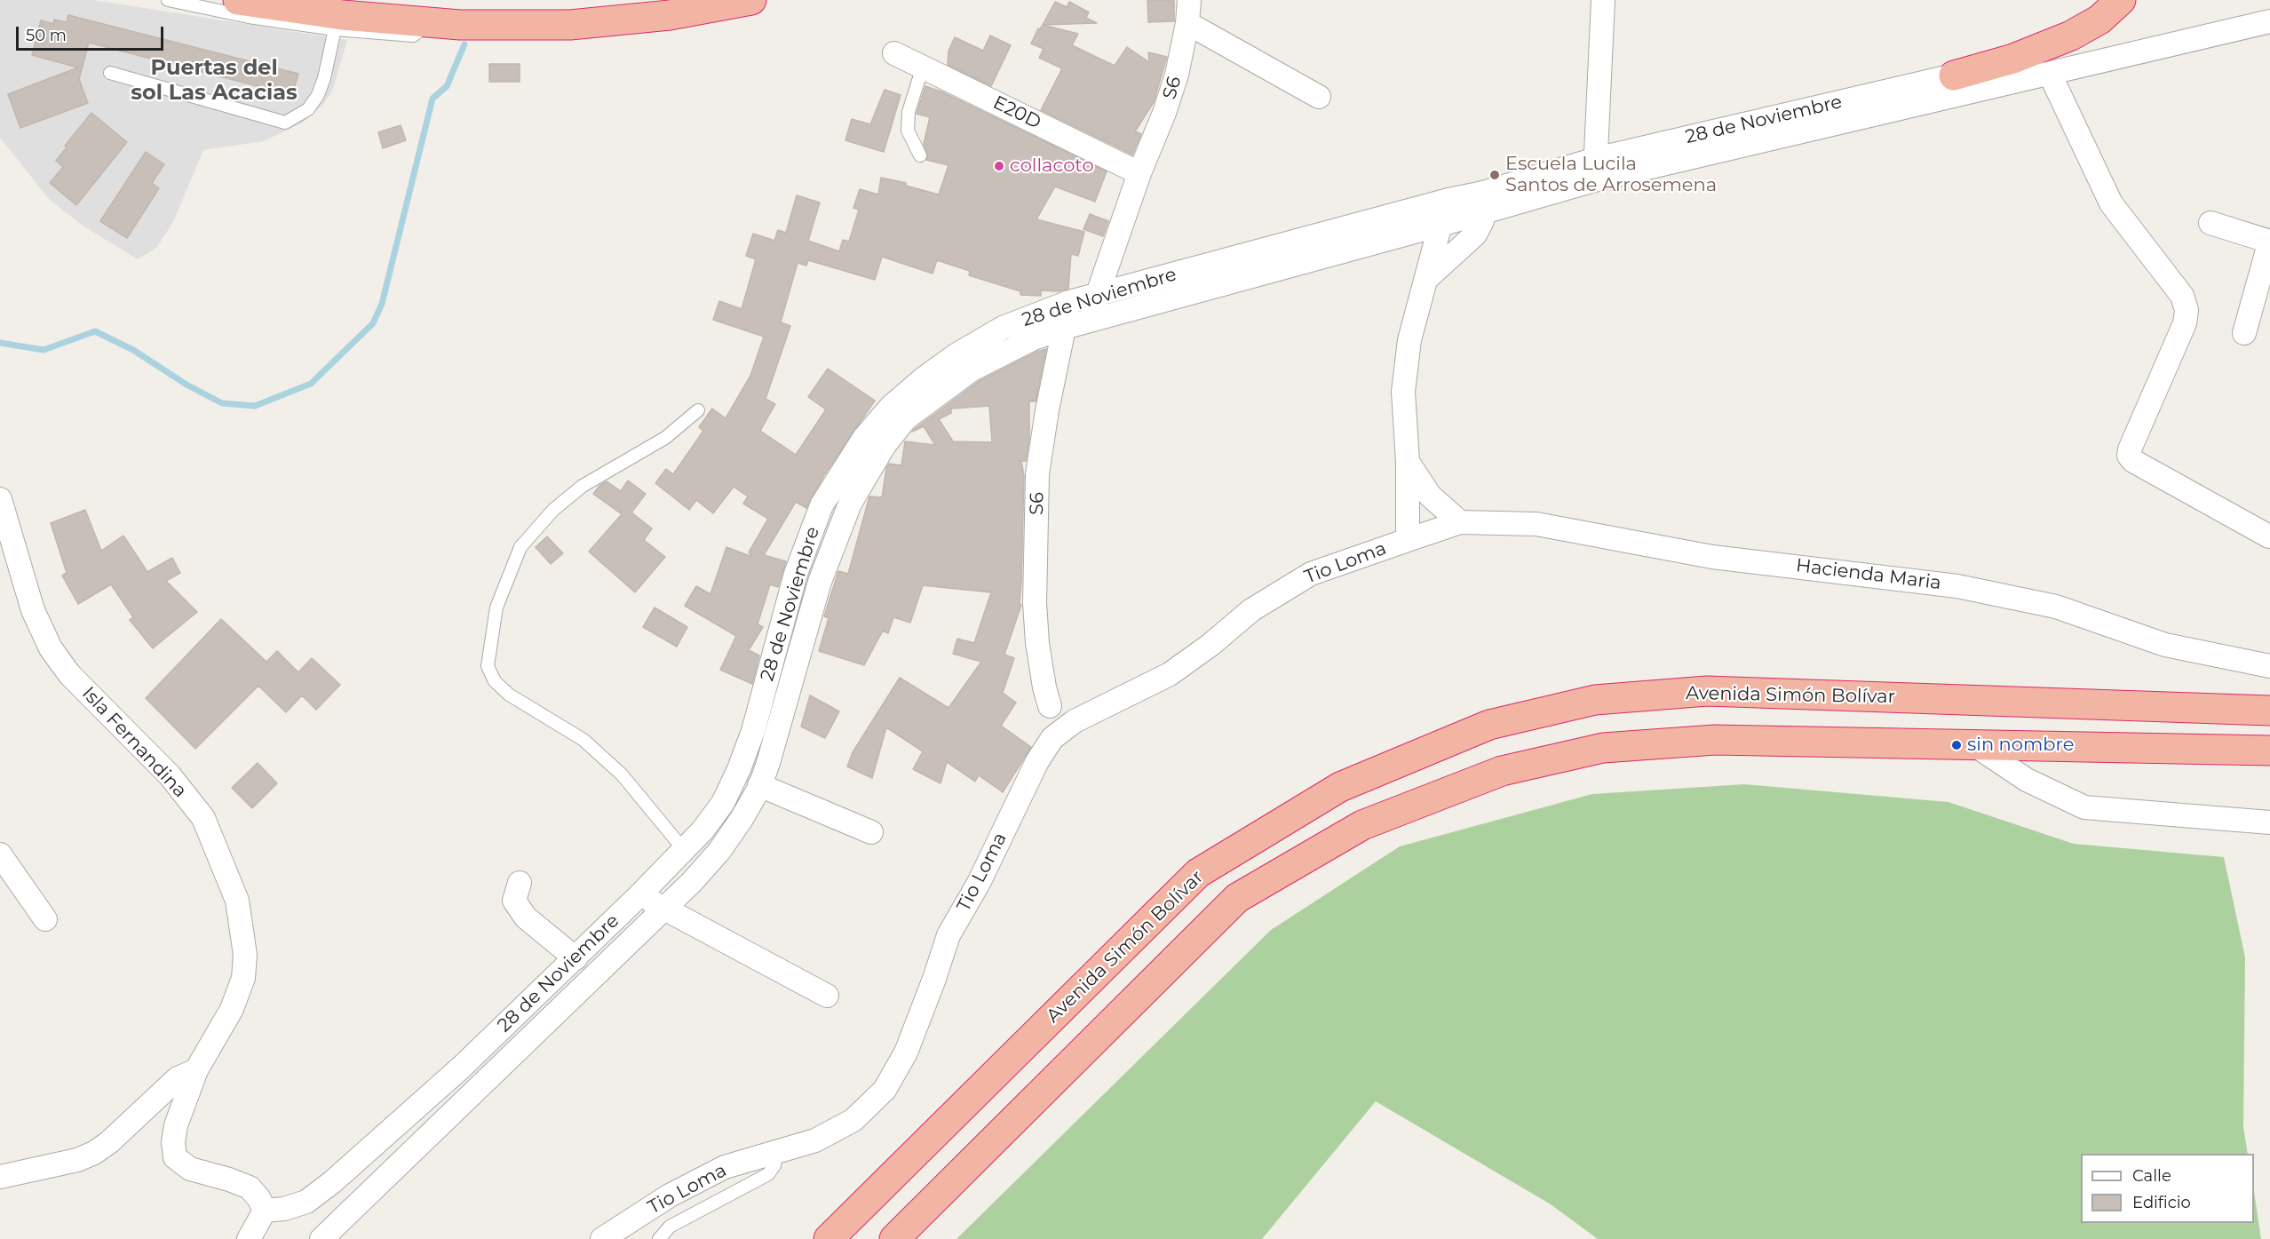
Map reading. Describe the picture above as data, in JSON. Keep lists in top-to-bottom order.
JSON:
{
  "streets": {
    "highway": ["Avenida Simón Bolívar"],
    "street": [
      "S6",
      "E20D",
      "28 de Noviembre",
      "Tio Loma",
      "Hacienda Maria",
      "Isla Fernandina"
    ]
  },
  "crossings": [
    ["S6", "E20D"],
    ["S6", "28 de Noviembre"],
    ["28 de Noviembre", "Isla Fernandina"],
    ["Tio Loma", "Hacienda Maria"]
  ],
  "districts": ["Puertas del sol Las Acacias"],
  "places": ["collacoto", "Escuela Lucila Santos de Arrosemena", "sin nombre"],
  "legend": ["Calle", "Edificio"],
  "scale_bar": "50 m"
}
